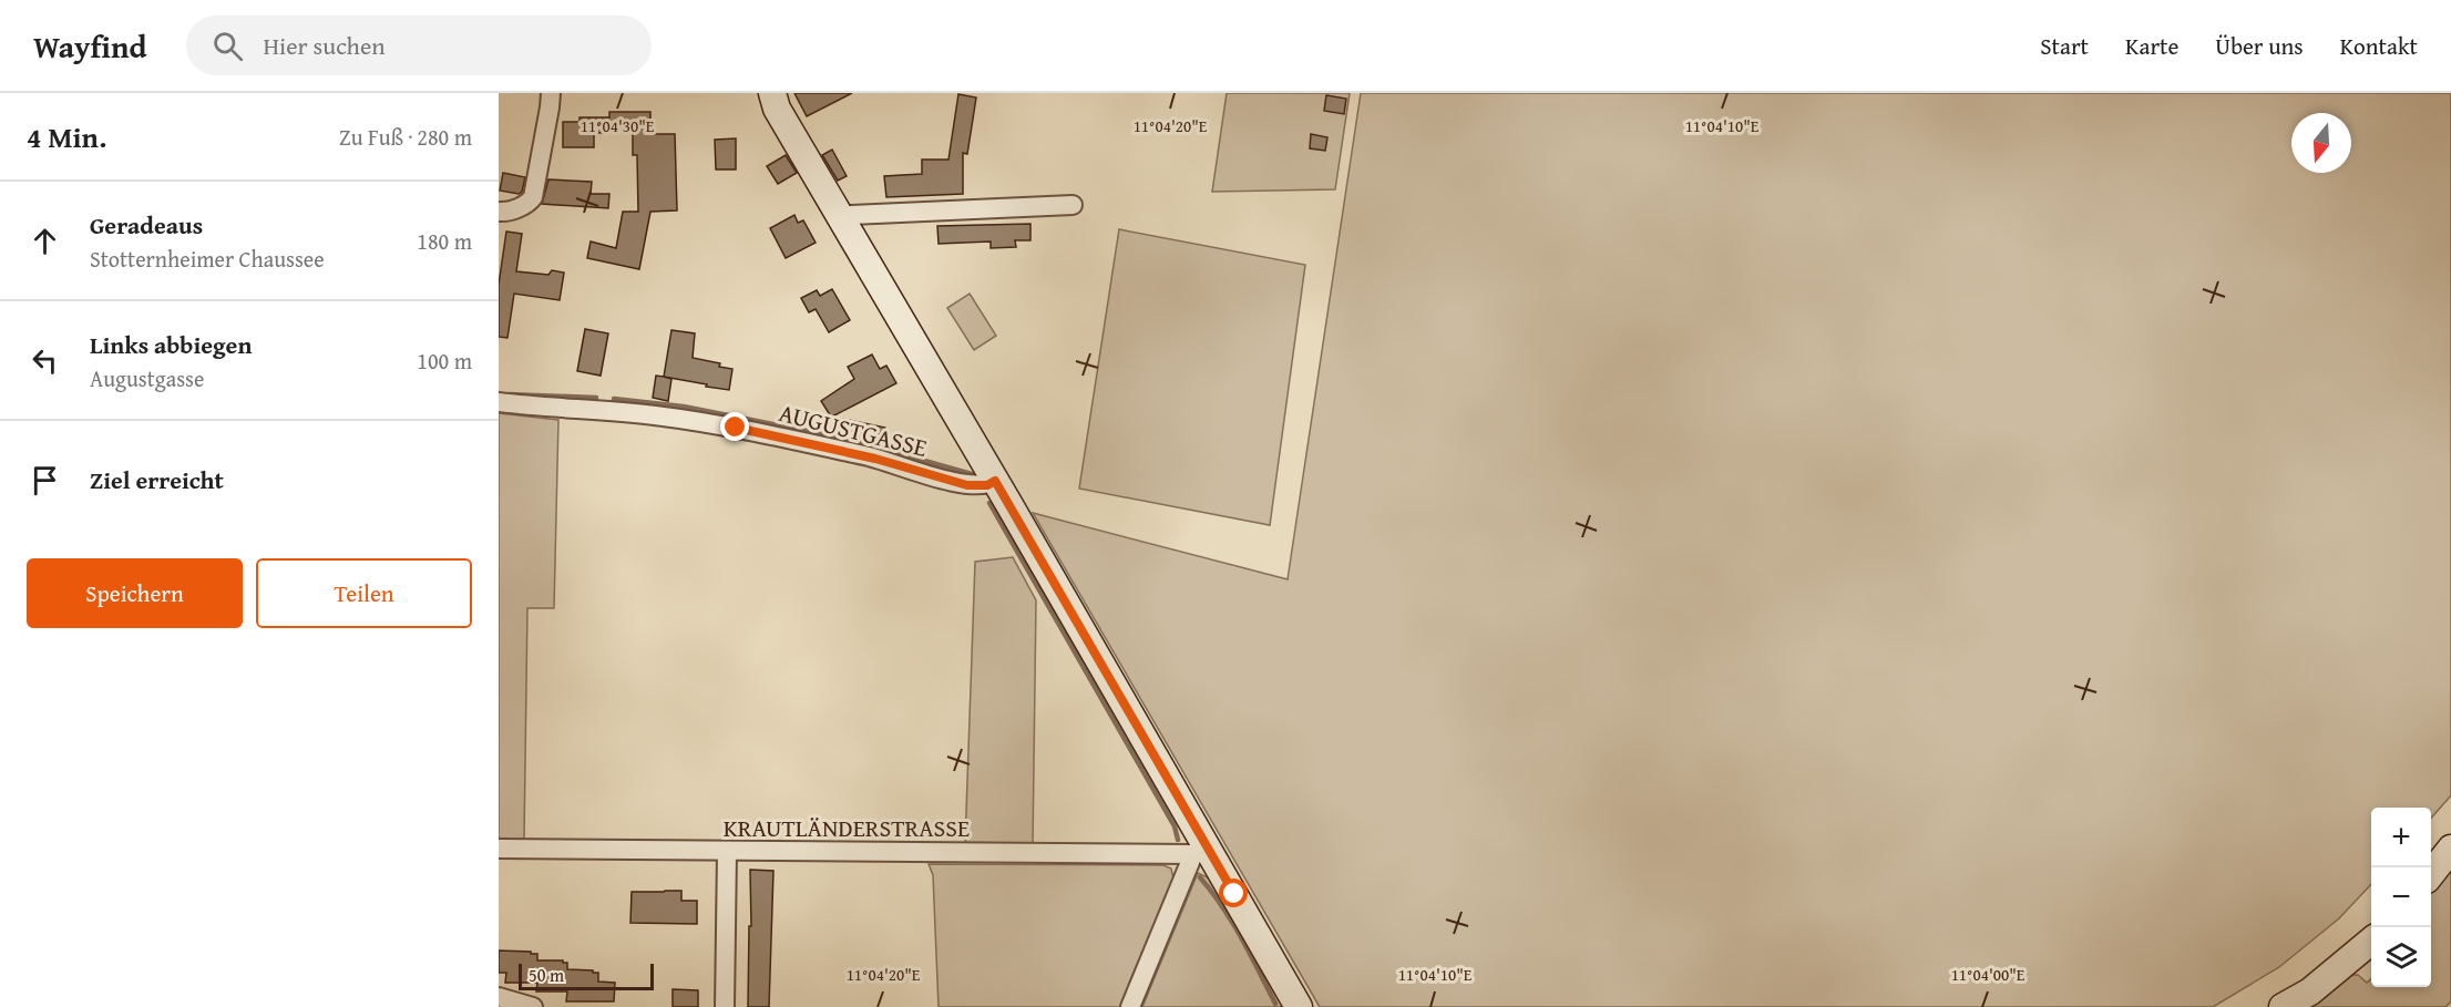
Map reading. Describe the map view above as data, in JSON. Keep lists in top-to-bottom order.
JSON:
{
  "streets": {
    "street": ["AUGUSTGASSE", "KRAUTLÄNDERSTRASSE"]
  },
  "scale_bar": "50 m",
  "north": "bottom",
  "page": {
    "header": "Wayfind",
    "search": "Hier suchen",
    "nav": [
      "Start",
      "Karte",
      "Über uns",
      "Kontakt"
    ],
    "heading": ["4 Min.", "Zu Fuß · 280 m"],
    "list": [
      ["Geradeaus", "Stotternheimer Chaussee", "180 m"],
      ["Links abbiegen", "Augustgasse", "100 m"],
      "Ziel erreicht"
    ],
    "buttons": ["Speichern", "Teilen"],
    "map_buttons": ["+", "−"],
    "scale": "50 m"
  },
  "coordinates": [
    "11°04'30\"E",
    "11°04'20\"E",
    "11°04'10\"E",
    "11°04'00\"E"
  ]
}
